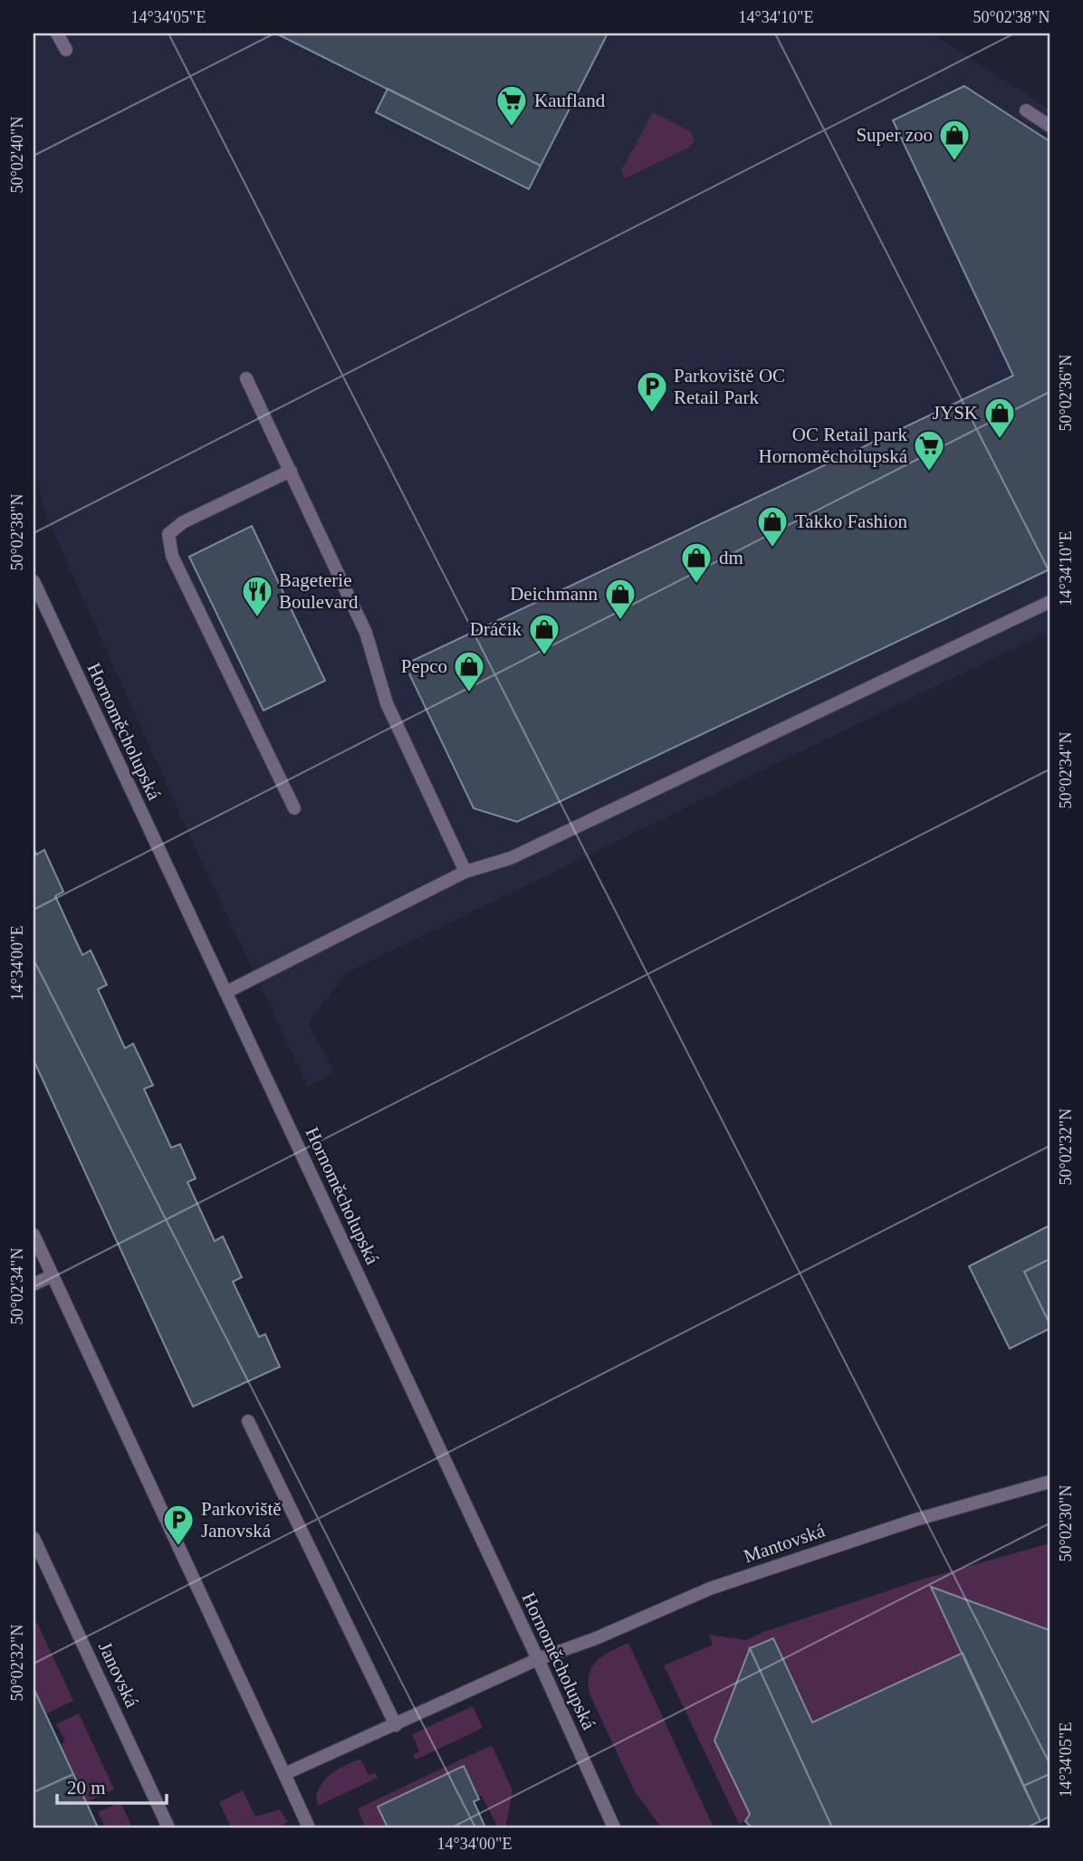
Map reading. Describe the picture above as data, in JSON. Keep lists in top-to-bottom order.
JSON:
{
  "streets": {
    "street": ["Hornoměcholupská", "Mantovská", "Janovská"]
  },
  "crossings": [
    ["Hornoměcholupská", "Mantovská"]
  ],
  "places": {
    "supermarket": ["Kaufland", "OC Retail park Hornoměcholupská"],
    "shop": [
      "Super zoo",
      "JYSK",
      "Takko Fashion",
      "dm",
      "Deichmann",
      "Dráčik",
      "Pepco"
    ],
    "parking": ["Parkoviště OC Retail Park", "Parkoviště Janovská"],
    "restaurant": ["Bageterie Boulevard"]
  },
  "scale_bar": "20 m",
  "coordinates": [
    "14°34'05\"E",
    "14°34'10\"E",
    "50°02'38\"N",
    "50°02'40\"N",
    "50°02'36\"N",
    "50°02'34\"N",
    "14°34'00\"E",
    "50°02'32\"N",
    "50°02'30\"N"
  ]
}
